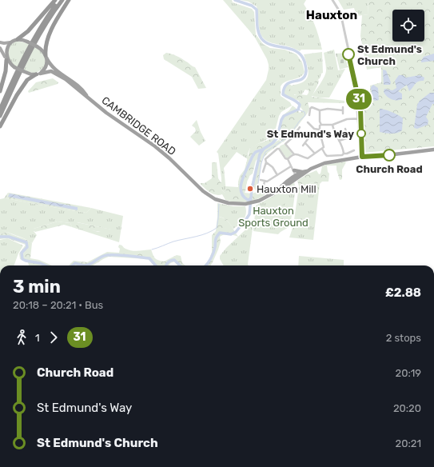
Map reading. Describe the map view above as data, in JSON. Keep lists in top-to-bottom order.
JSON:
{
  "streets": {
    "highway": ["CAMBRIDGE ROAD"]
  },
  "districts": ["Hauxton"],
  "parks": ["Hauxton Sports Ground"],
  "places": [
    "St Edmund's Church",
    "St Edmund's Way",
    "Church Road",
    "Hauxton Mill"
  ],
  "lines": ["bus line 31"],
  "page": {
    "on_map": "31",
    "heading": ["3 min", "20:18 – 20:21 · Bus", "£2.88"],
    "legs": ["1", "31", "2 stops"],
    "list": [
      {
        "name": "Church Road",
        "value": "20:19"
      },
      {
        "name": "St Edmund's Way",
        "value": "20:20"
      },
      {
        "name": "St Edmund's Church",
        "value": "20:21"
      }
    ]
  }
}
